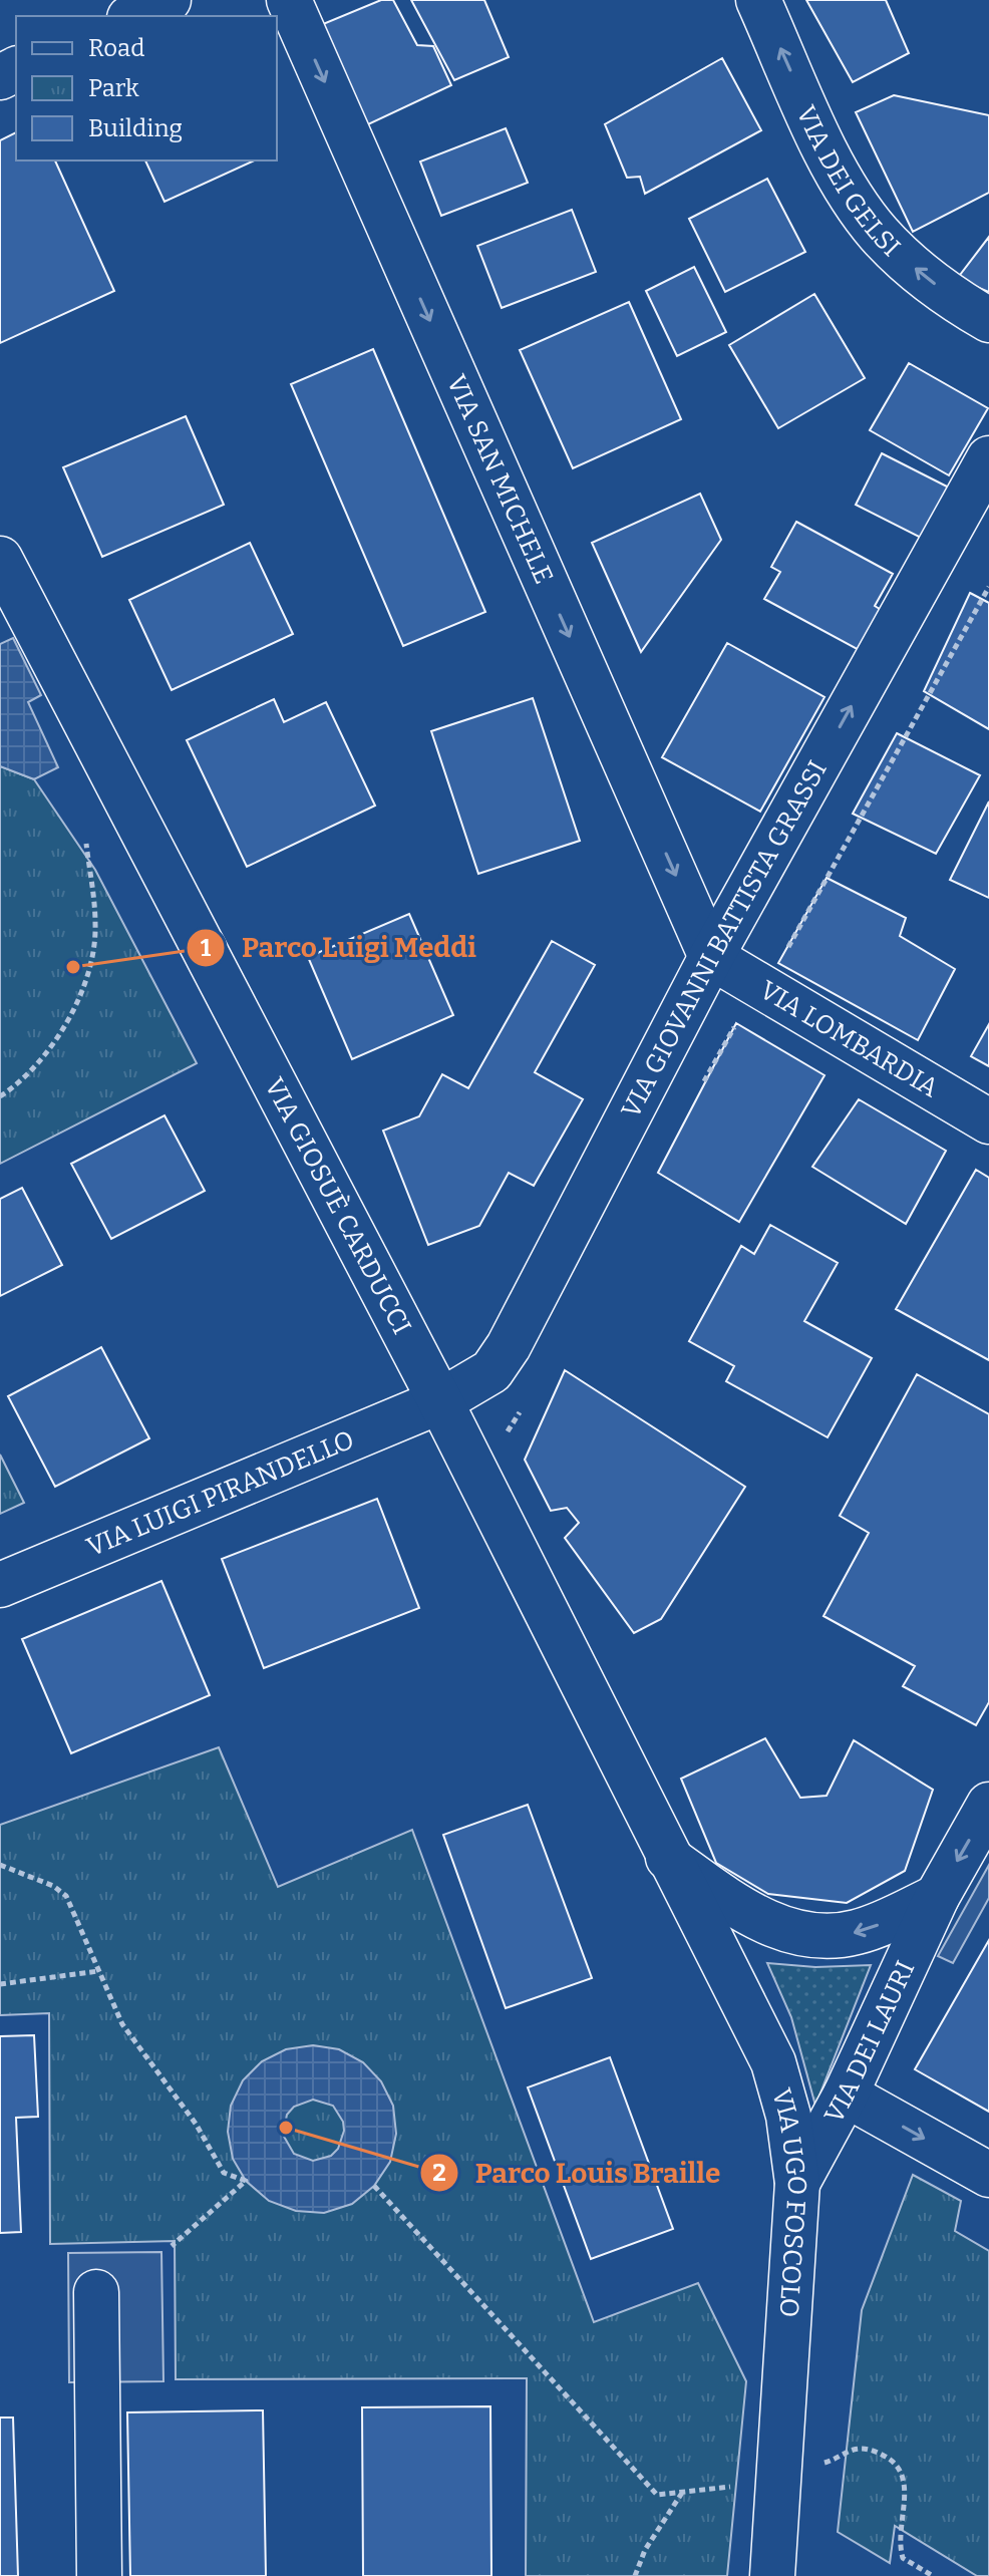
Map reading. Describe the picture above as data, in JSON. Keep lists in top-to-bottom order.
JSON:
{
  "streets": {
    "street": [
      "VIA DEI GELSI",
      "VIA SAN MICHELE",
      "VIA GIOVANNI BATTISTA GRASSI",
      "VIA LOMBARDIA",
      "VIA GIOSUÈ CARDUCCI",
      "VIA LUIGI PIRANDELLO",
      "VIA DEI LAURI",
      "VIA UGO FOSCOLO"
    ]
  },
  "crossings": [
    ["VIA SAN MICHELE", "VIA GIOVANNI BATTISTA GRASSI"],
    ["VIA SAN MICHELE", "VIA LOMBARDIA"],
    ["VIA GIOVANNI BATTISTA GRASSI", "VIA LOMBARDIA"],
    ["VIA GIOVANNI BATTISTA GRASSI", "VIA GIOSUÈ CARDUCCI"],
    ["VIA GIOVANNI BATTISTA GRASSI", "VIA LUIGI PIRANDELLO"],
    ["VIA GIOSUÈ CARDUCCI", "VIA LUIGI PIRANDELLO"],
    ["VIA GIOSUÈ CARDUCCI", "VIA DEI LAURI"],
    ["VIA GIOSUÈ CARDUCCI", "VIA UGO FOSCOLO"],
    ["VIA DEI LAURI", "VIA UGO FOSCOLO"]
  ],
  "one_way": [
    "VIA DEI GELSI",
    "VIA SAN MICHELE",
    "VIA GIOVANNI BATTISTA GRASSI",
    "VIA DEI LAURI"
  ],
  "places": ["Parco Luigi Meddi", "Parco Louis Braille"],
  "legend": ["Road", "Park", "Building"]
}
